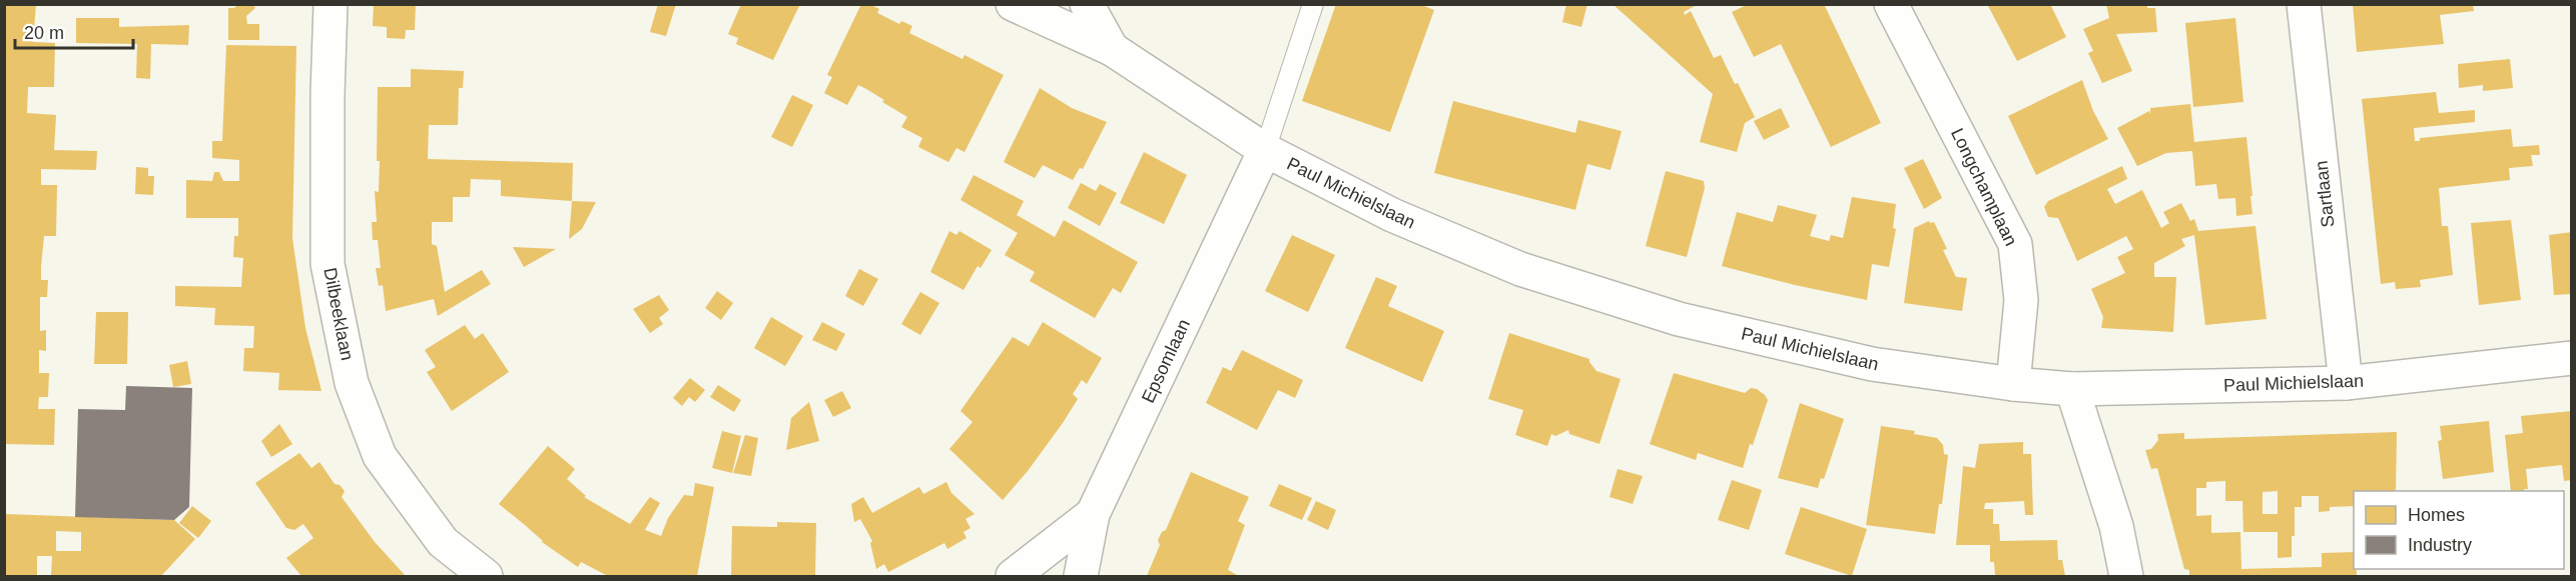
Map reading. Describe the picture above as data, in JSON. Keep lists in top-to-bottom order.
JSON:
{
  "streets": {
    "street": [
      "Longchamplaan",
      "Paul Michielslaan",
      "Sartlaan",
      "Dilbeeklaan",
      "Epsomlaan"
    ]
  },
  "crossings": [
    ["Longchamplaan", "Paul Michielslaan"],
    ["Paul Michielslaan", "Sartlaan"],
    ["Paul Michielslaan", "Epsomlaan"]
  ],
  "legend": ["Homes", "Industry"],
  "scale_bar": "20 m"
}
